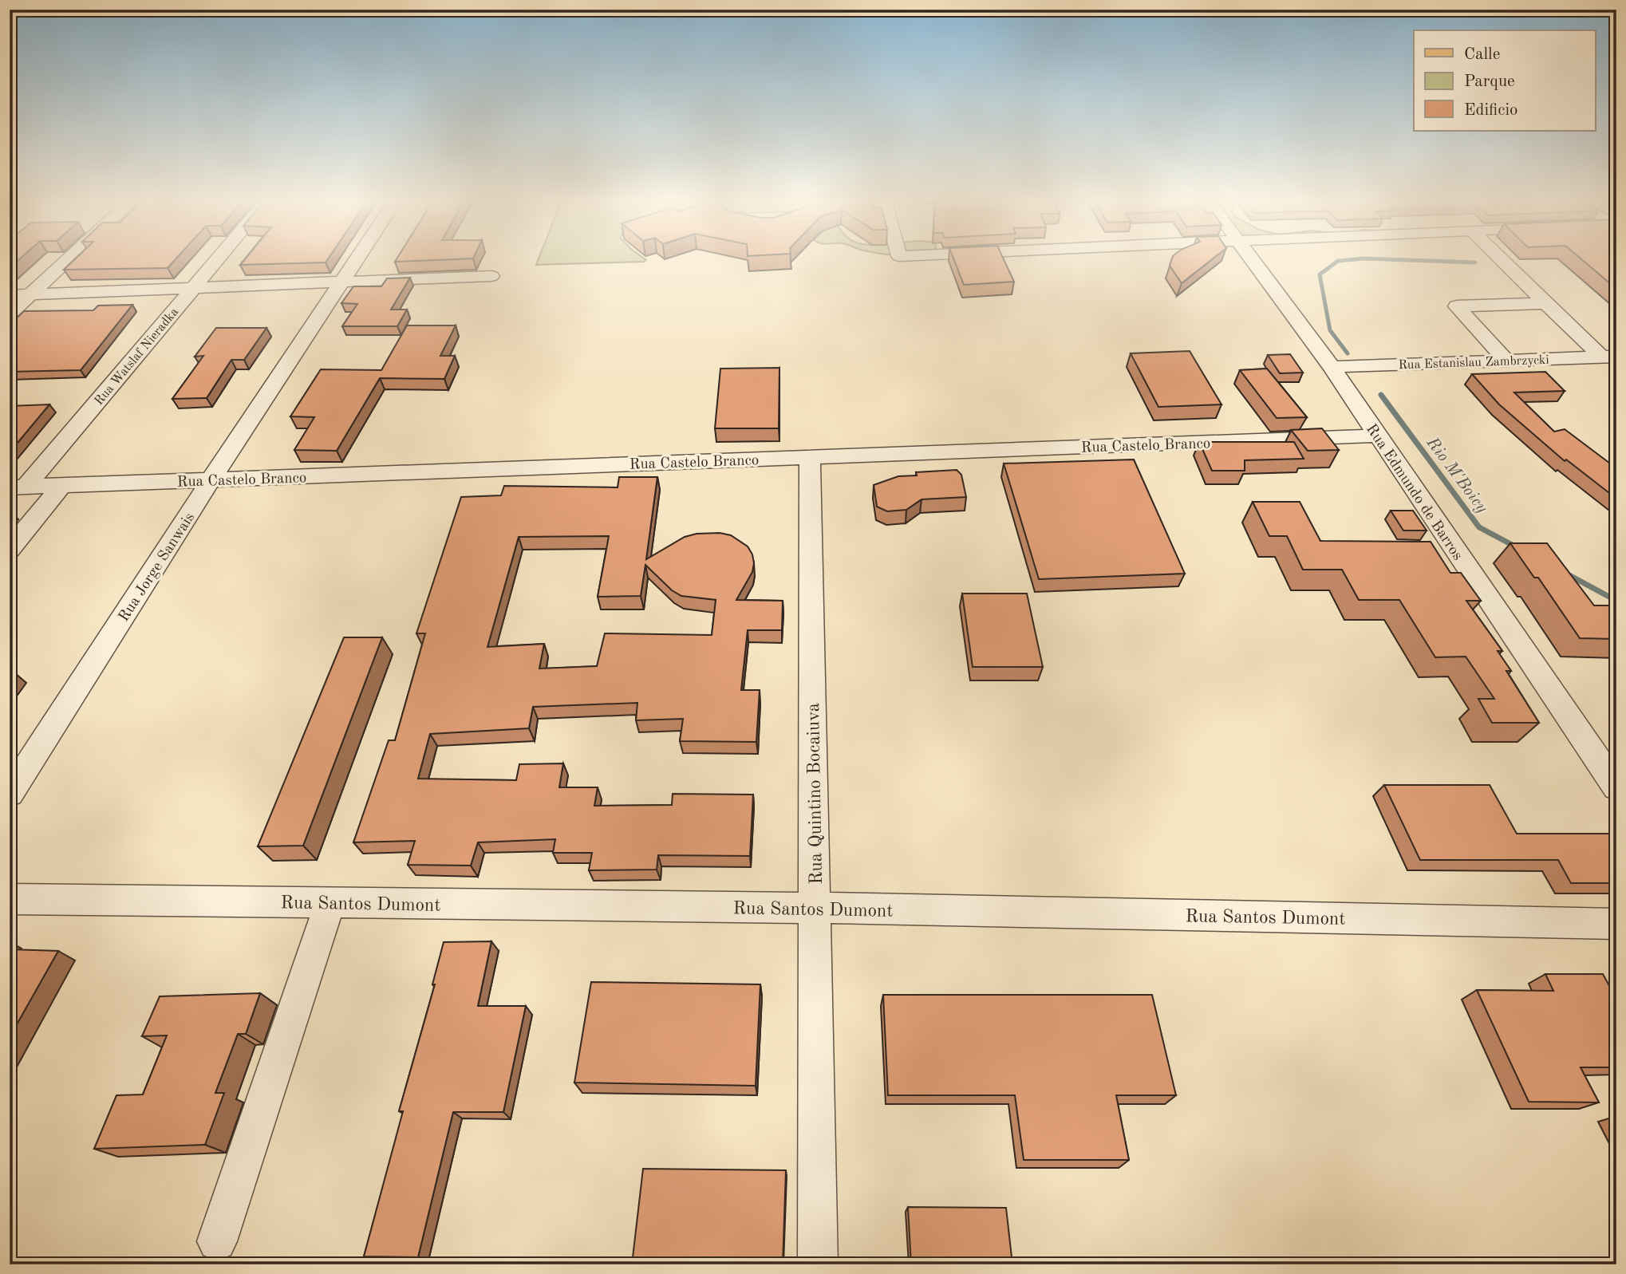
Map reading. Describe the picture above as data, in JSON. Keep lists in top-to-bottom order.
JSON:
{
  "streets": {
    "street": [
      "Rua Watslaf Nieradka",
      "Rua Estanislau Zambrzycki",
      "Rua Castelo Branco",
      "Rua Edmundo de Barros",
      "Rua Jorge Sanwais",
      "Rua Quintino Bocaiuva",
      "Rua Santos Dumont"
    ]
  },
  "crossings": [
    ["Rua Watslaf Nieradka", "Rua Castelo Branco"],
    ["Rua Estanislau Zambrzycki", "Rua Edmundo de Barros"],
    ["Rua Castelo Branco", "Rua Edmundo de Barros"],
    ["Rua Castelo Branco", "Rua Jorge Sanwais"],
    ["Rua Castelo Branco", "Rua Quintino Bocaiuva"],
    ["Rua Quintino Bocaiuva", "Rua Santos Dumont"]
  ],
  "water": ["Rio M'Boicy"],
  "legend": ["Calle", "Parque", "Edificio"]
}
